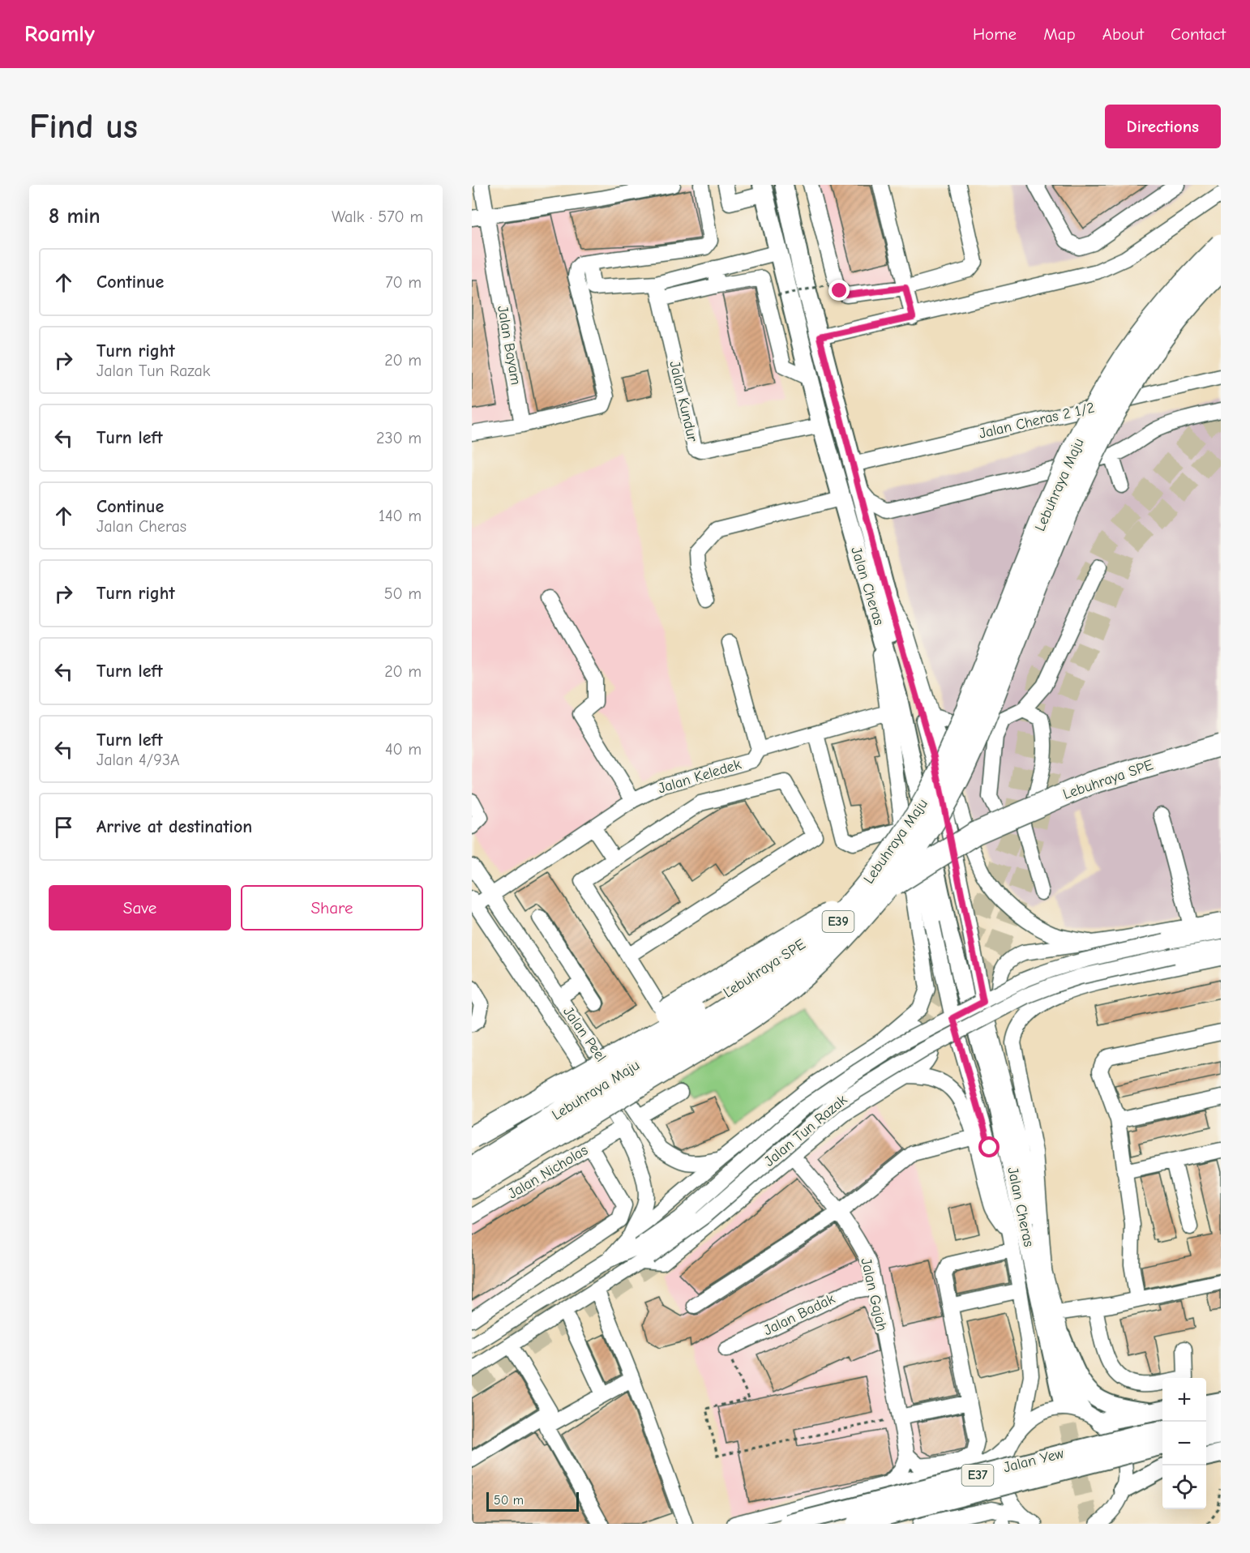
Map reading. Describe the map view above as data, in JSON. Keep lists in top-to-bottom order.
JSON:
{
  "streets": {
    "highway": ["Lebuhraya Maju", "Lebuhraya SPE", "E39"],
    "main road": ["Jalan Cheras", "Jalan Yew", "E37"],
    "street": [
      "Jalan Bayam",
      "Jalan Kundur",
      "Jalan Cheras 2 1/2",
      "Jalan Keledek",
      "Jalan Peel",
      "Jalan Tun Razak",
      "Jalan Nicholas",
      "Jalan Gajah",
      "Jalan Badak"
    ]
  },
  "crossings": [
    ["Jalan Kundur", "Jalan Cheras"],
    ["Jalan Cheras 2 1/2", "Jalan Cheras"],
    ["Jalan Keledek", "Jalan Peel"],
    ["Jalan Peel", "Jalan Tun Razak"],
    ["Jalan Peel", "Jalan Nicholas"],
    ["Jalan Gajah", "Jalan Badak"]
  ],
  "scale_bar": "50 m",
  "page": {
    "header": "Roamly",
    "nav": [
      "Home",
      "Map",
      "About",
      "Contact"
    ],
    "buttons": [
      "Directions",
      ["Save", "Share"]
    ],
    "title": "Find us",
    "heading": ["8 min", "Walk · 570 m"],
    "list": [
      ["Continue", "70 m"],
      ["Turn right", "Jalan Tun Razak", "20 m"],
      ["Turn left", "230 m"],
      ["Continue", "Jalan Cheras", "140 m"],
      ["Turn right", "50 m"],
      ["Turn left", "20 m"],
      ["Turn left", "Jalan 4/93A", "40 m"],
      "Arrive at destination"
    ],
    "map_buttons": ["+", "−"],
    "scale": "50 m"
  }
}
